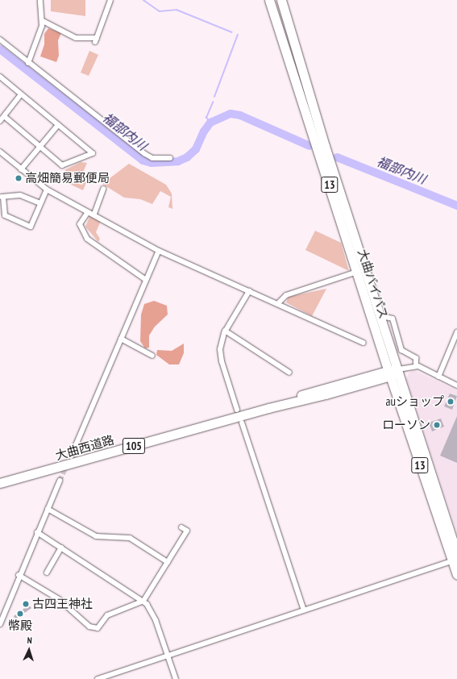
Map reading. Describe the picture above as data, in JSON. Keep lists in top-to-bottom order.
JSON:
{
  "streets": {
    "highway": [
      "13",
      "大曲バイパス",
      "105",
      "大曲西道路"
    ]
  },
  "crossings": [
    ["大曲バイパス", "大曲西道路"]
  ],
  "water": ["福部内川"],
  "places": [
    "高畑簡易郵便局",
    "auショップ",
    "ローソン",
    "古四王神社",
    "幣殿"
  ],
  "north": "top"
}
